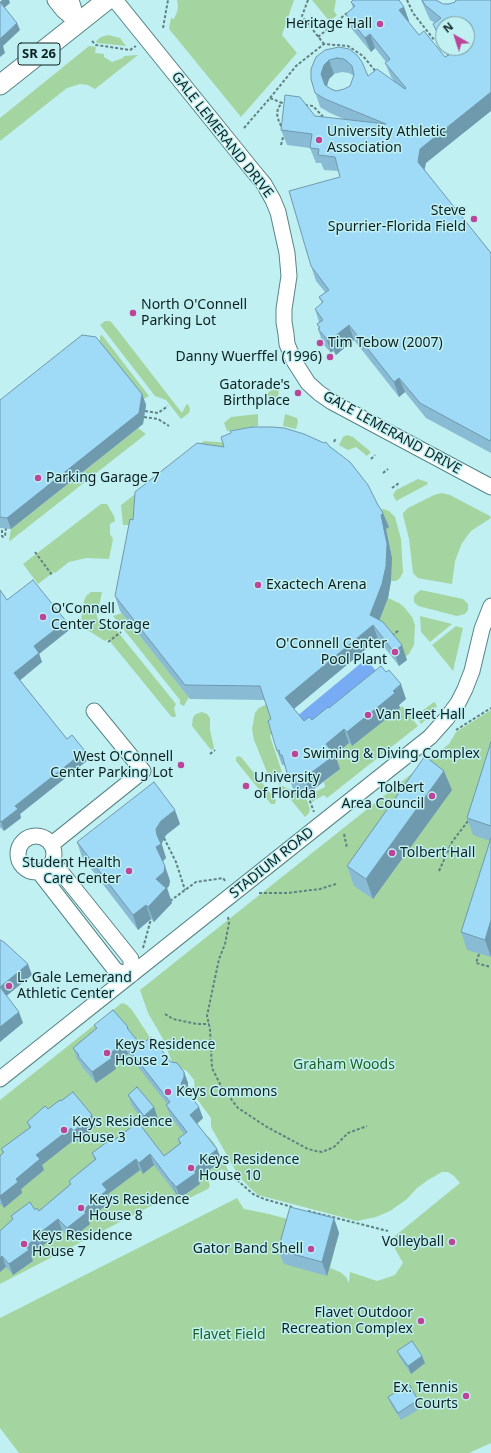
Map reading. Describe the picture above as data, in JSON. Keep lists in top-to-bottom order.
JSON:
{
  "streets": {
    "main road": ["SR 26"],
    "street": ["GALE LEMERAND DRIVE", "STADIUM ROAD"]
  },
  "parks": ["Graham Woods", "Flavet Field"],
  "places": [
    "Heritage Hall",
    "University Athletic Association",
    "Steve Spurrier-Florida Field",
    "North O'Connell Parking Lot",
    "Tim Tebow (2007)",
    "Danny Wuerffel (1996)",
    "Gatorade's Birthplace",
    "Parking Garage 7",
    "Exactech Arena",
    "O'Connell Center Storage",
    "O'Connell Center Pool Plant",
    "Van Fleet Hall",
    "Swiming & Diving Complex",
    "West O'Connell Center Parking Lot",
    "University of Florida",
    "Tolbert Area Council",
    "Tolbert Hall",
    "Student Health Care Center",
    "L. Gale Lemerand Athletic Center",
    "Keys Residence House 2",
    "Keys Commons",
    "Keys Residence House 3",
    "Keys Residence House 10",
    "Keys Residence House 8",
    "Volleyball",
    "Keys Residence House 7",
    "Gator Band Shell",
    "Flavet Outdoor Recreation Complex",
    "Ex. Tennis Courts"
  ],
  "north": "top left"
}
